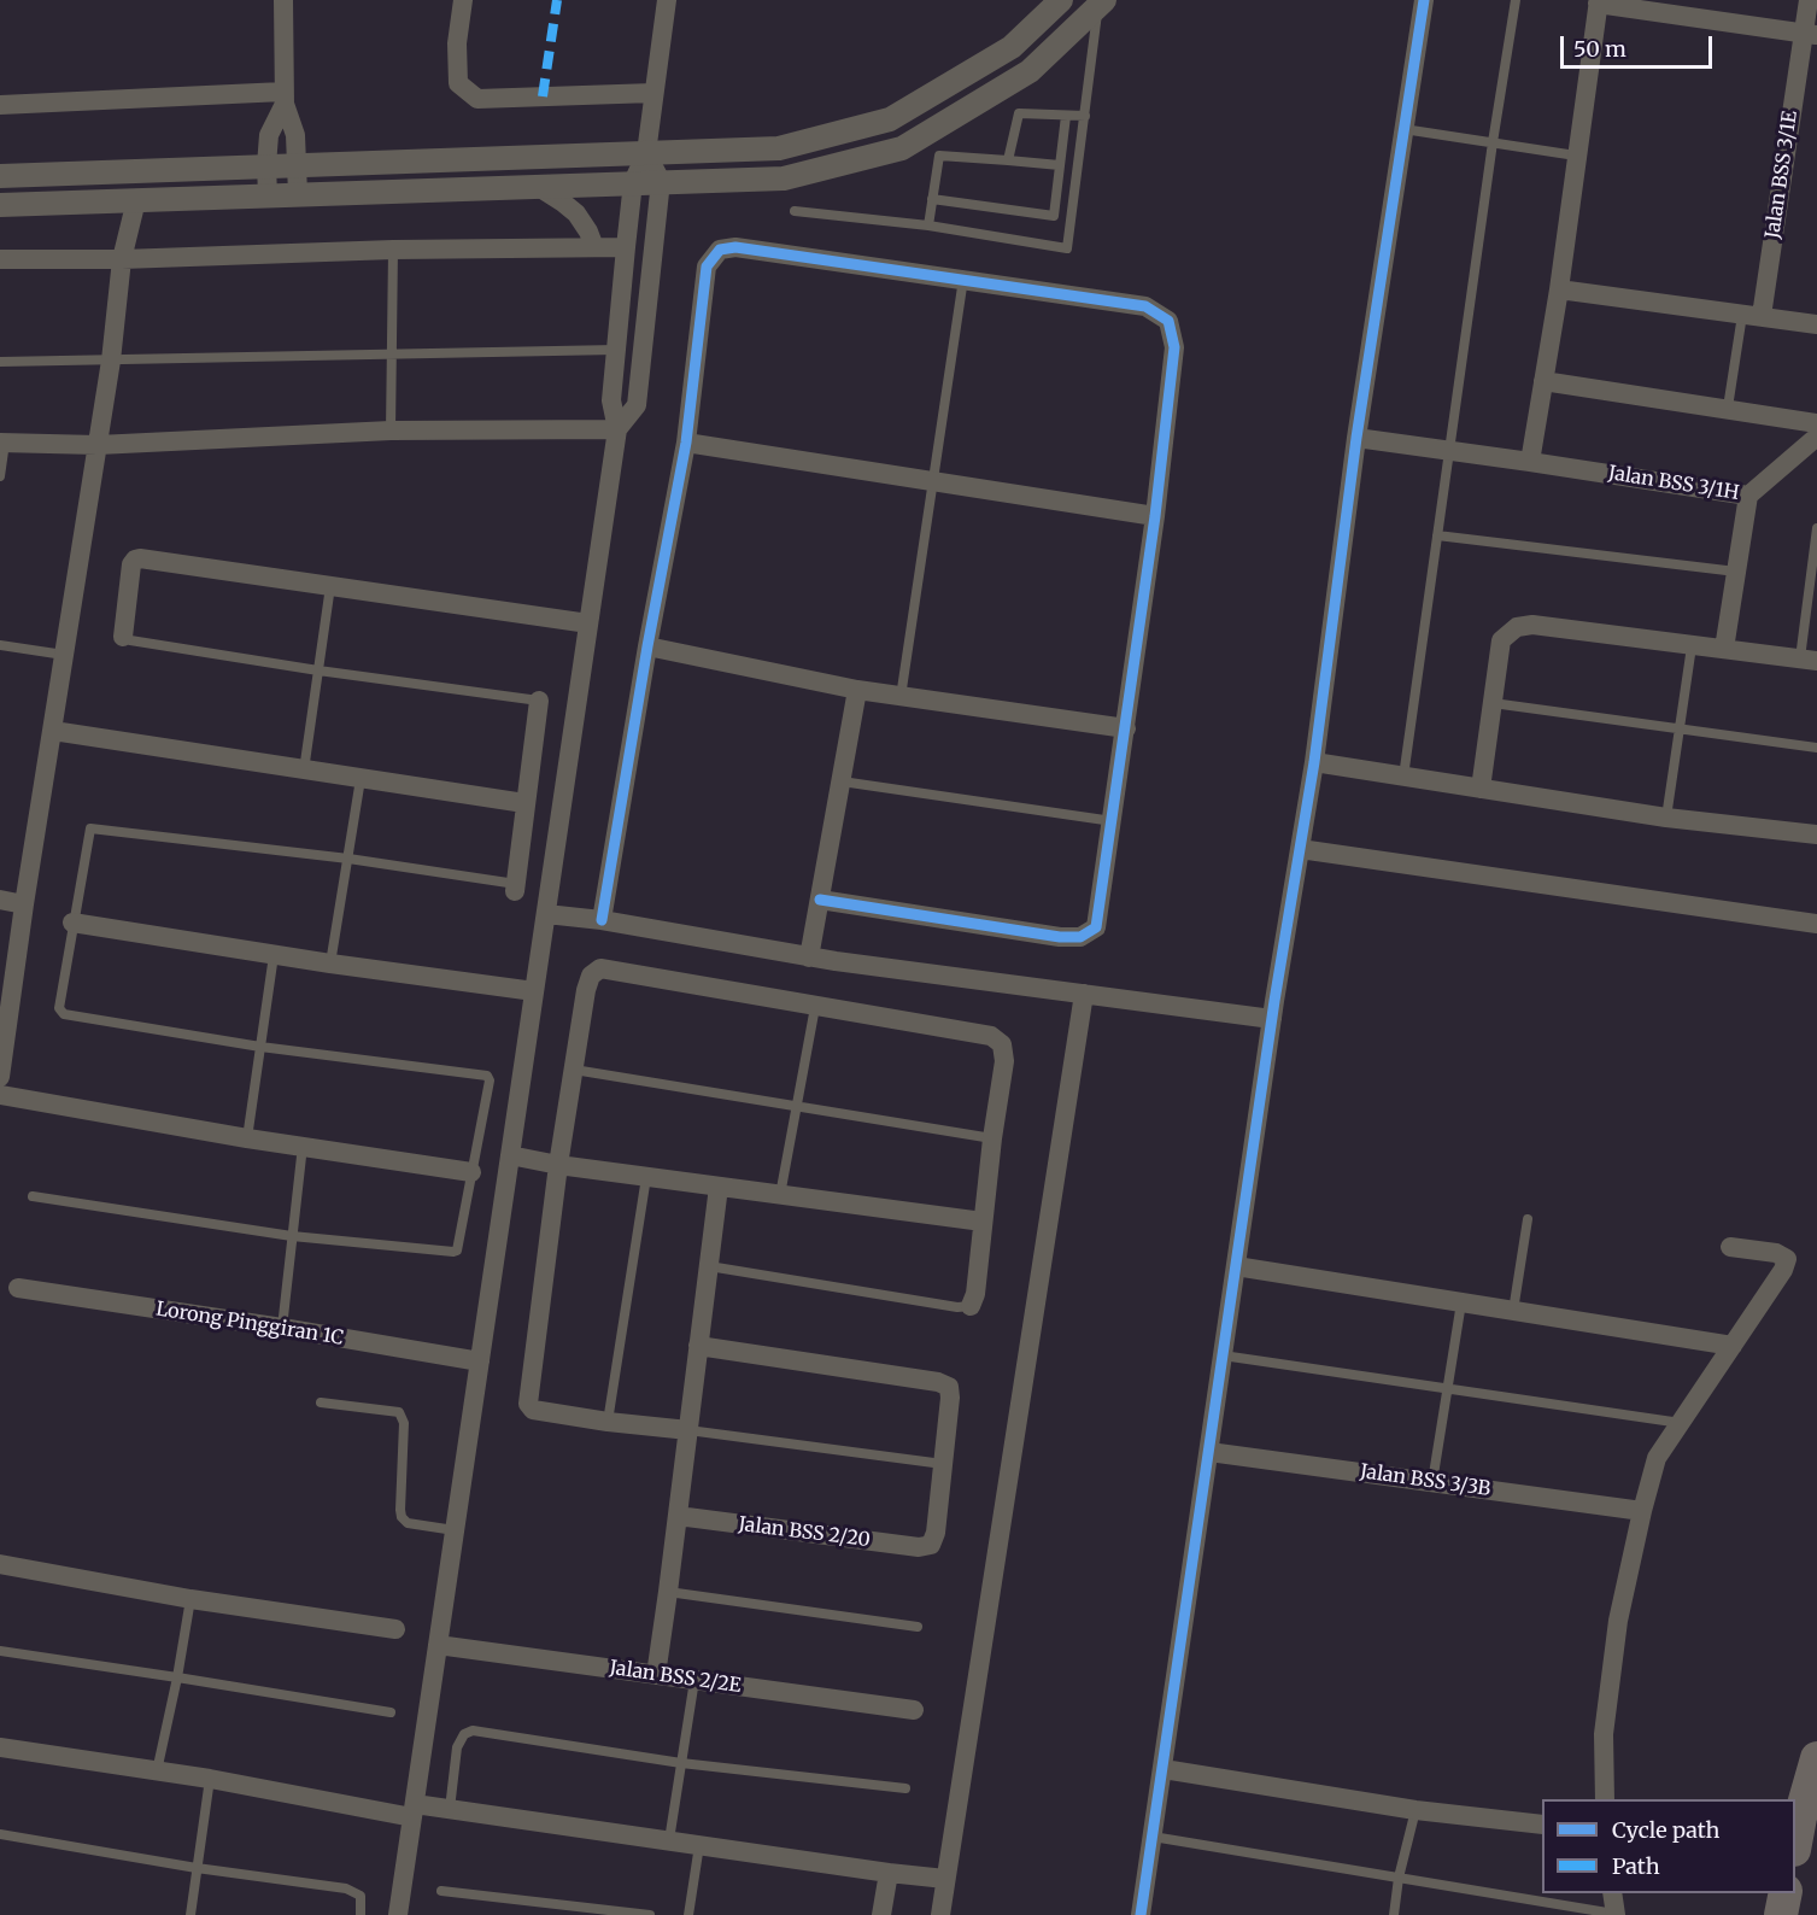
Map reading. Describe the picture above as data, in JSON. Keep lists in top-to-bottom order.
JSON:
{
  "streets": {
    "street": [
      "Jalan BSS 3/1E",
      "Jalan BSS 3/1H",
      "Lorong Pinggiran 1C",
      "Jalan BSS 3/3B",
      "Jalan BSS 2/20",
      "Jalan BSS 2/2E"
    ]
  },
  "legend": ["Cycle path", "Path"],
  "scale_bar": "50 m"
}
